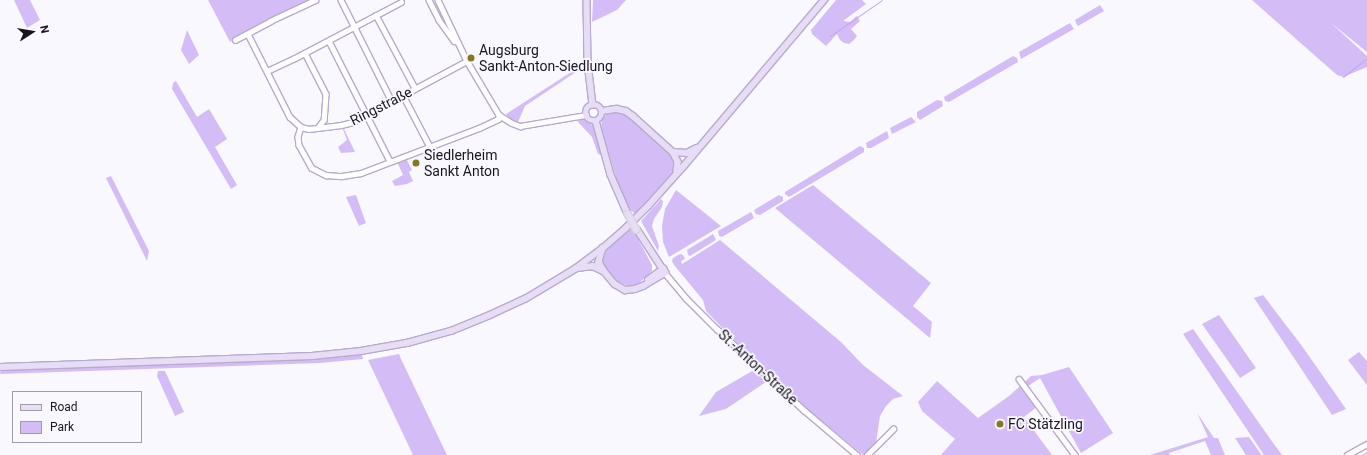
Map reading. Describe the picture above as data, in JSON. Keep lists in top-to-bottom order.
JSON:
{
  "streets": {
    "street": ["Ringstraße", "St.-Anton-Straße"]
  },
  "places": ["Augsburg Sankt-Anton-Siedlung", "Siedlerheim Sankt Anton", "FC Stätzling"],
  "legend": ["Road", "Park"],
  "north": "right"
}
